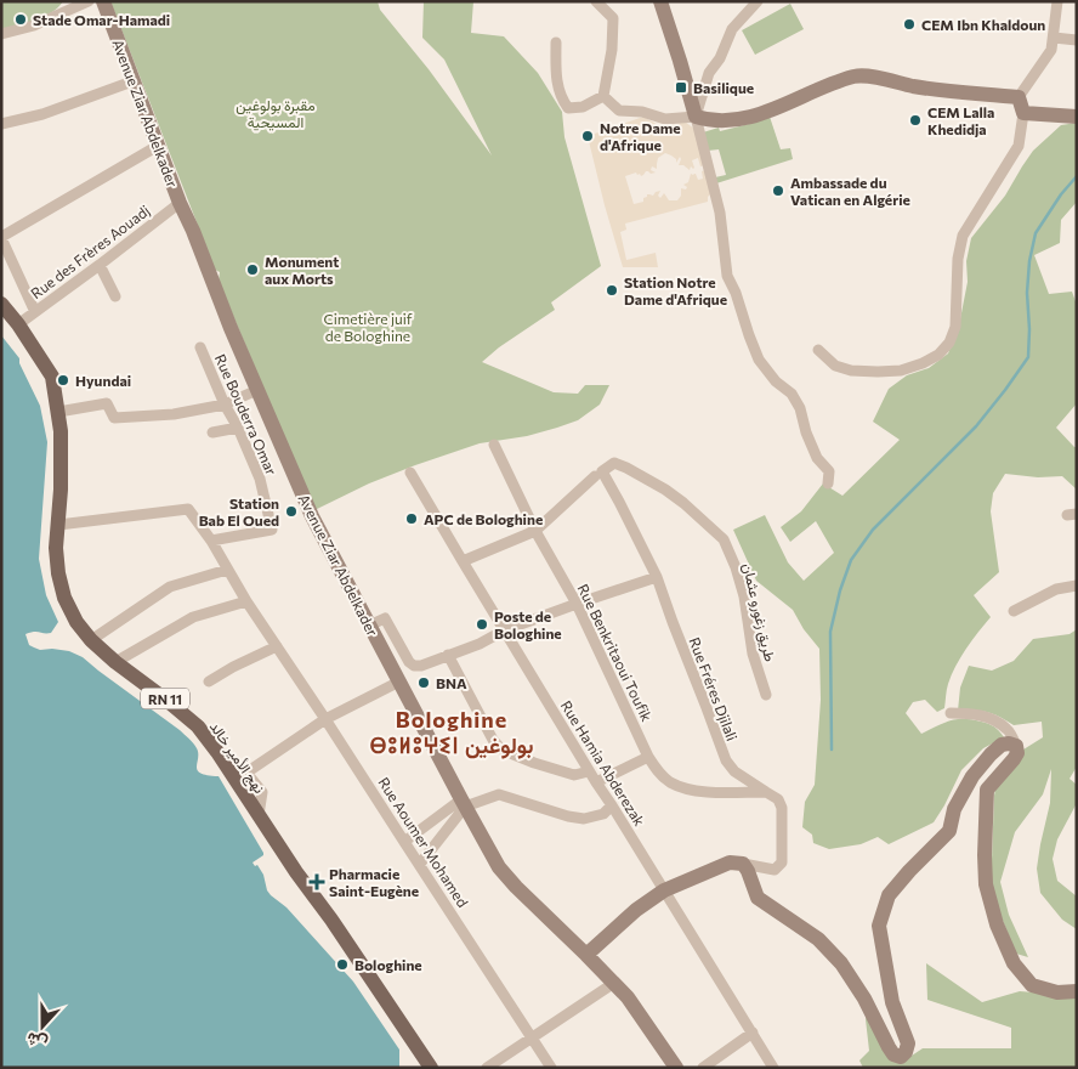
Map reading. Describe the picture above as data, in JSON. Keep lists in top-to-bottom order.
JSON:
{
  "streets": {
    "main road": ["RN 11", "نهج الأمير خالد"],
    "street": [
      "Avenue Ziar Abdelkader",
      "Rue des Frères Aouadj",
      "Rue Bouderra Omar",
      "طريق زغورو عثمان",
      "Rue Benkritaoui Toufik",
      "Rue Fréres Djilali",
      "Rue Hamia Abderezak",
      "Rue Aoumer Mohamed"
    ]
  },
  "crossings": [
    ["Avenue Ziar Abdelkader", "Rue des Frères Aouadj"],
    ["Rue des Frères Aouadj", "نهج الأمير خالد"],
    ["Rue Bouderra Omar", "Rue Aoumer Mohamed"],
    ["طريق زغورو عثمان", "Rue Fréres Djilali"],
    ["Rue Benkritaoui Toufik", "Rue Fréres Djilali"],
    ["نهج الأمير خالد", "Rue Aoumer Mohamed"]
  ],
  "districts": ["Bologhine ⴱⵓⵍⵓⵖⵉⵏ بولوغين"],
  "parks": ["مقبرة بولوغين المسيحية", "Cimetière juif de Bologhine"],
  "places": {
    "other": [
      "Stade Omar-Hamadi",
      "CEM Ibn Khaldoun",
      "CEM Lalla Khedidja",
      "Notre Dame d'Afrique",
      "Ambassade du Vatican en Algérie",
      "Monument aux Morts",
      "Station Notre Dame d'Afrique",
      "Hyundai",
      "Station Bab El Oued",
      "APC de Bologhine",
      "Poste de Bologhine",
      "BNA",
      "Bologhine"
    ],
    "transit": ["Basilique"],
    "health": ["Pharmacie Saint-Eugène"]
  },
  "north": "bottom"
}
